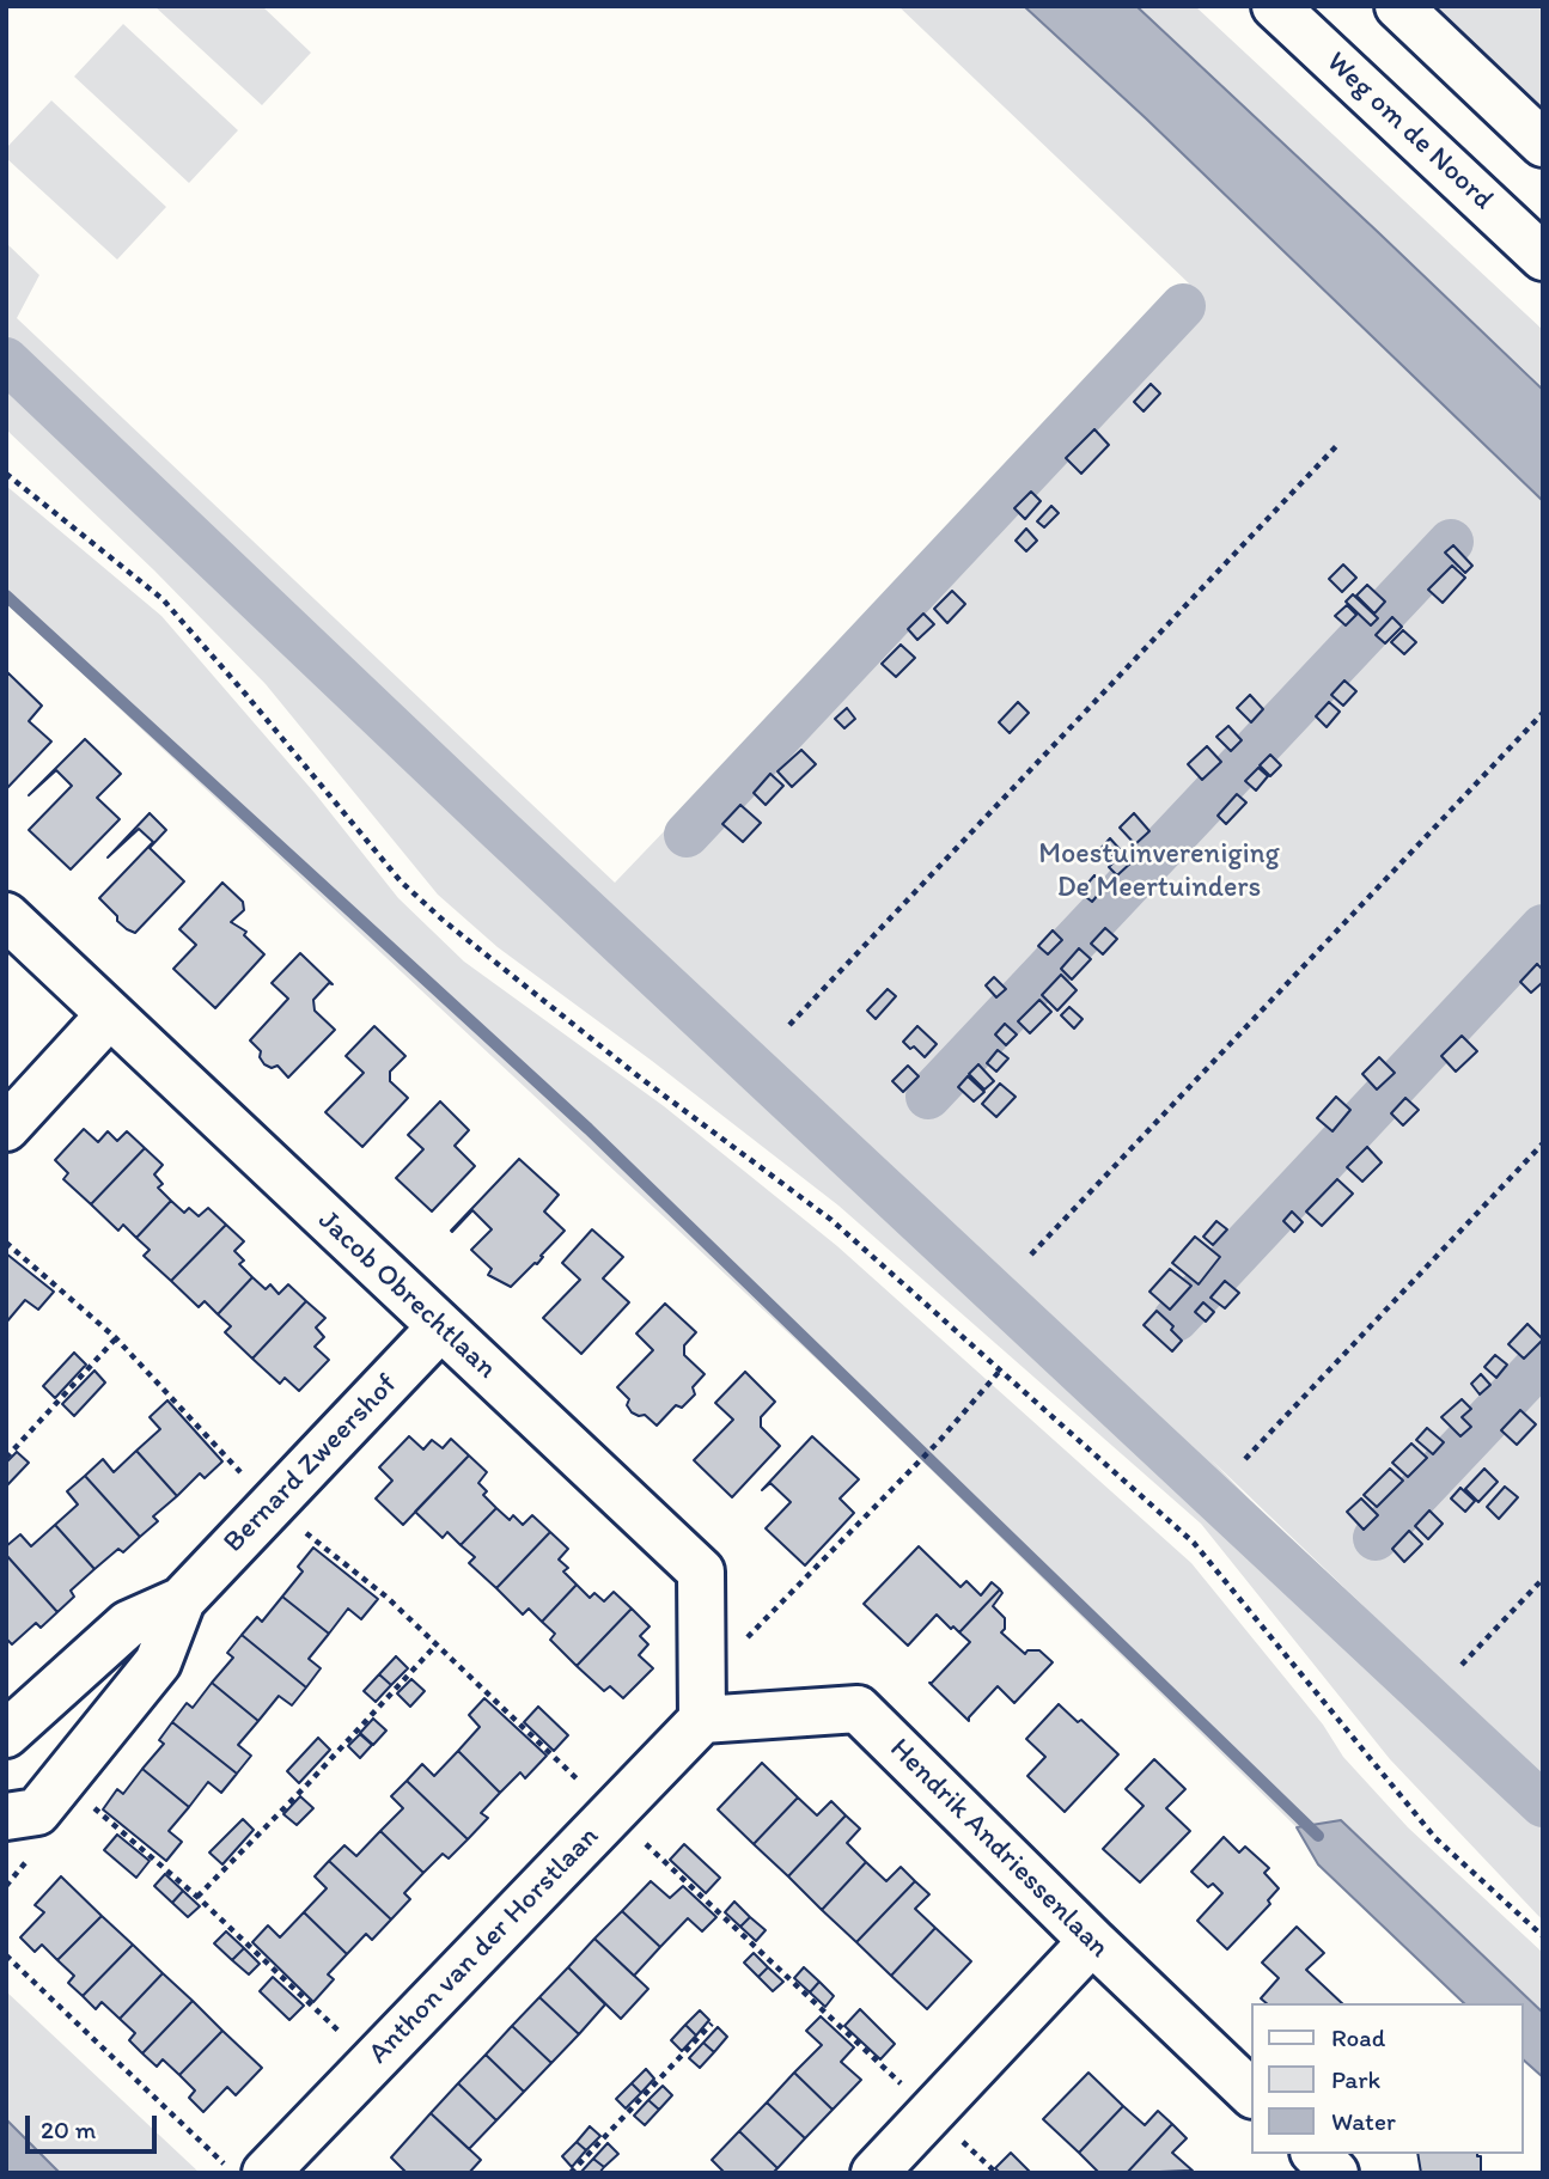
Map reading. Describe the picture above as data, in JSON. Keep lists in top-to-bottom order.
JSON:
{
  "streets": {
    "main road": [
      "Weg om de Noord",
      "Jacob Obrechtlaan",
      "Bernard Zweershof",
      "Hendrik Andriessenlaan",
      "Anthon van der Horstlaan"
    ]
  },
  "crossings": [
    ["Jacob Obrechtlaan", "Bernard Zweershof"],
    ["Jacob Obrechtlaan", "Hendrik Andriessenlaan"],
    ["Jacob Obrechtlaan", "Anthon van der Horstlaan"],
    ["Hendrik Andriessenlaan", "Anthon van der Horstlaan"]
  ],
  "parks": ["Moestuinvereniging De Meertuinders"],
  "legend": ["Road", "Park", "Water"],
  "scale_bar": "20 m"
}
